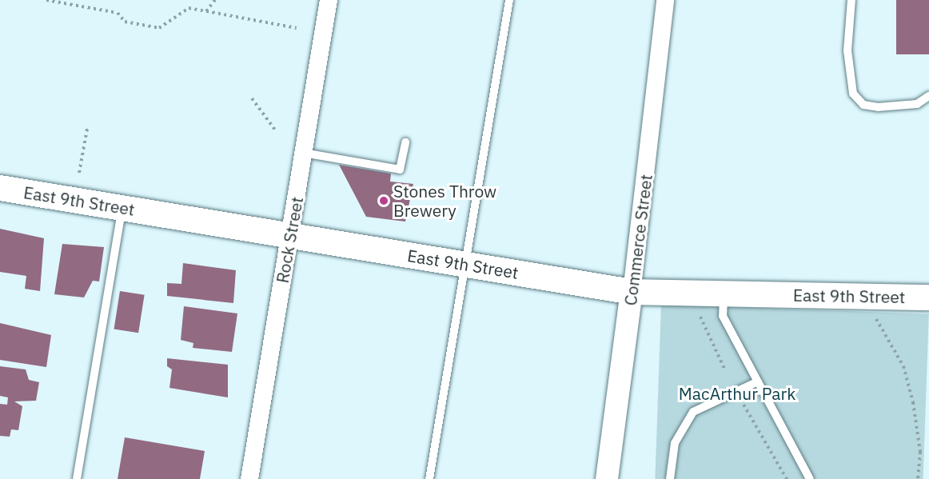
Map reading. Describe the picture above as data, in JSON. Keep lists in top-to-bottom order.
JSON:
{
  "streets": {
    "main road": ["East 9th Street"],
    "street": ["Rock Street", "Commerce Street"]
  },
  "crossings": [
    ["East 9th Street", "Rock Street"],
    ["East 9th Street", "Commerce Street"]
  ],
  "parks": ["MacArthur Park"],
  "places": ["Stones Throw Brewery"]
}
